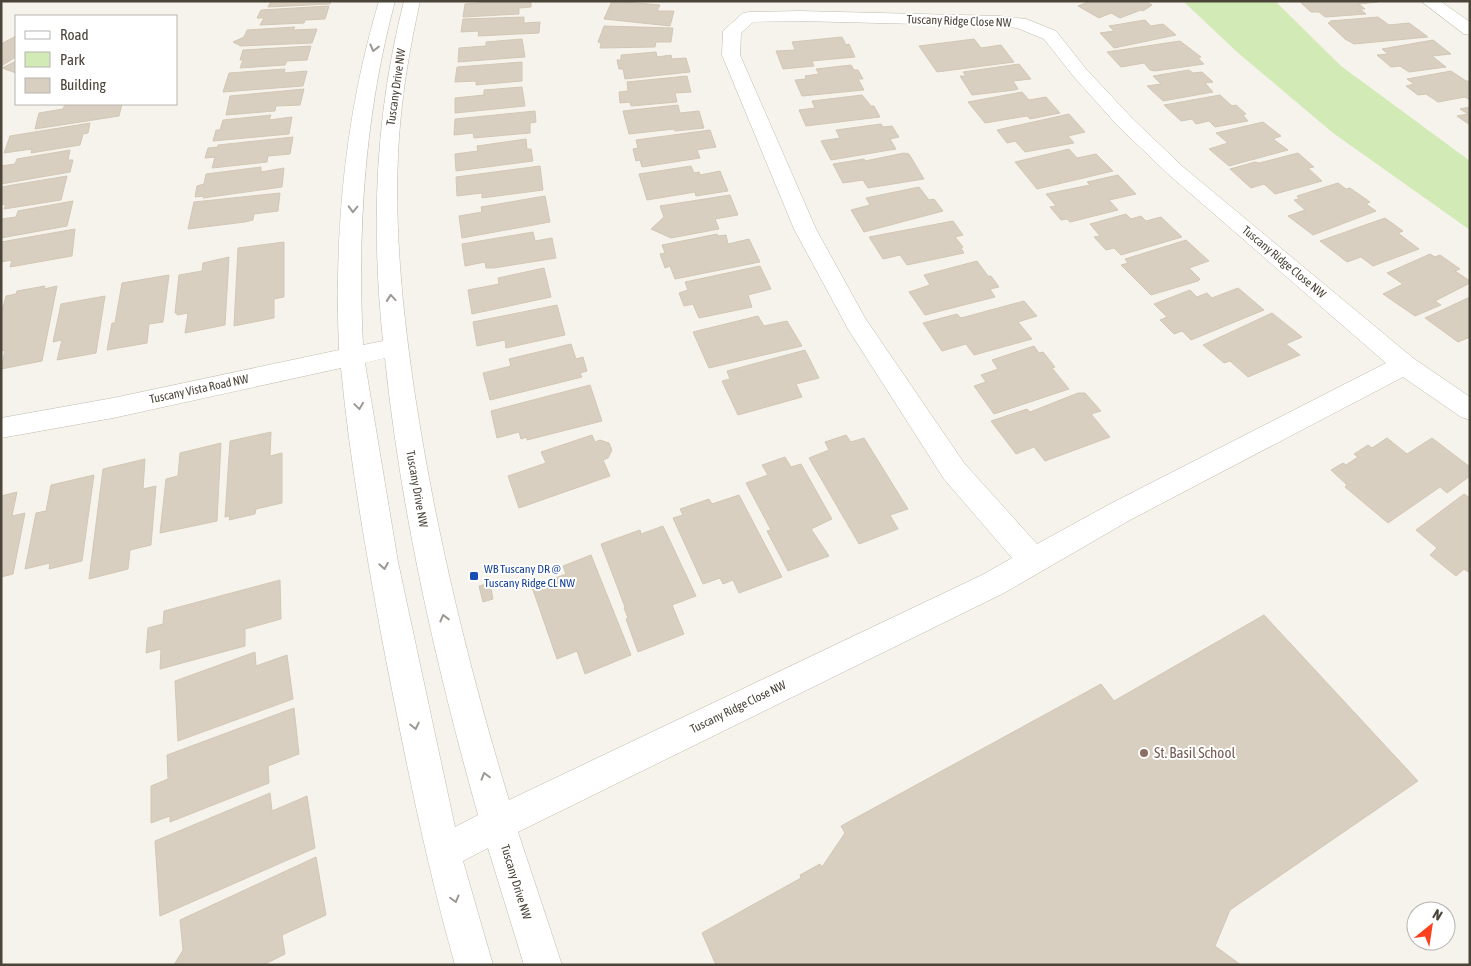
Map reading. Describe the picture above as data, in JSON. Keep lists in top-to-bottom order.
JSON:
{
  "streets": {
    "street": ["Tuscany Ridge Close NW", "Tuscany Drive NW", "Tuscany Vista Road NW"]
  },
  "crossings": [
    ["Tuscany Ridge Close NW", "Tuscany Drive NW"],
    ["Tuscany Drive NW", "Tuscany Vista Road NW"]
  ],
  "places": {
    "transit": ["WB Tuscany DR @ Tuscany Ridge CL NW"],
    "other": ["St. Basil School"]
  },
  "legend": ["Road", "Park", "Building"],
  "north": "top right"
}
